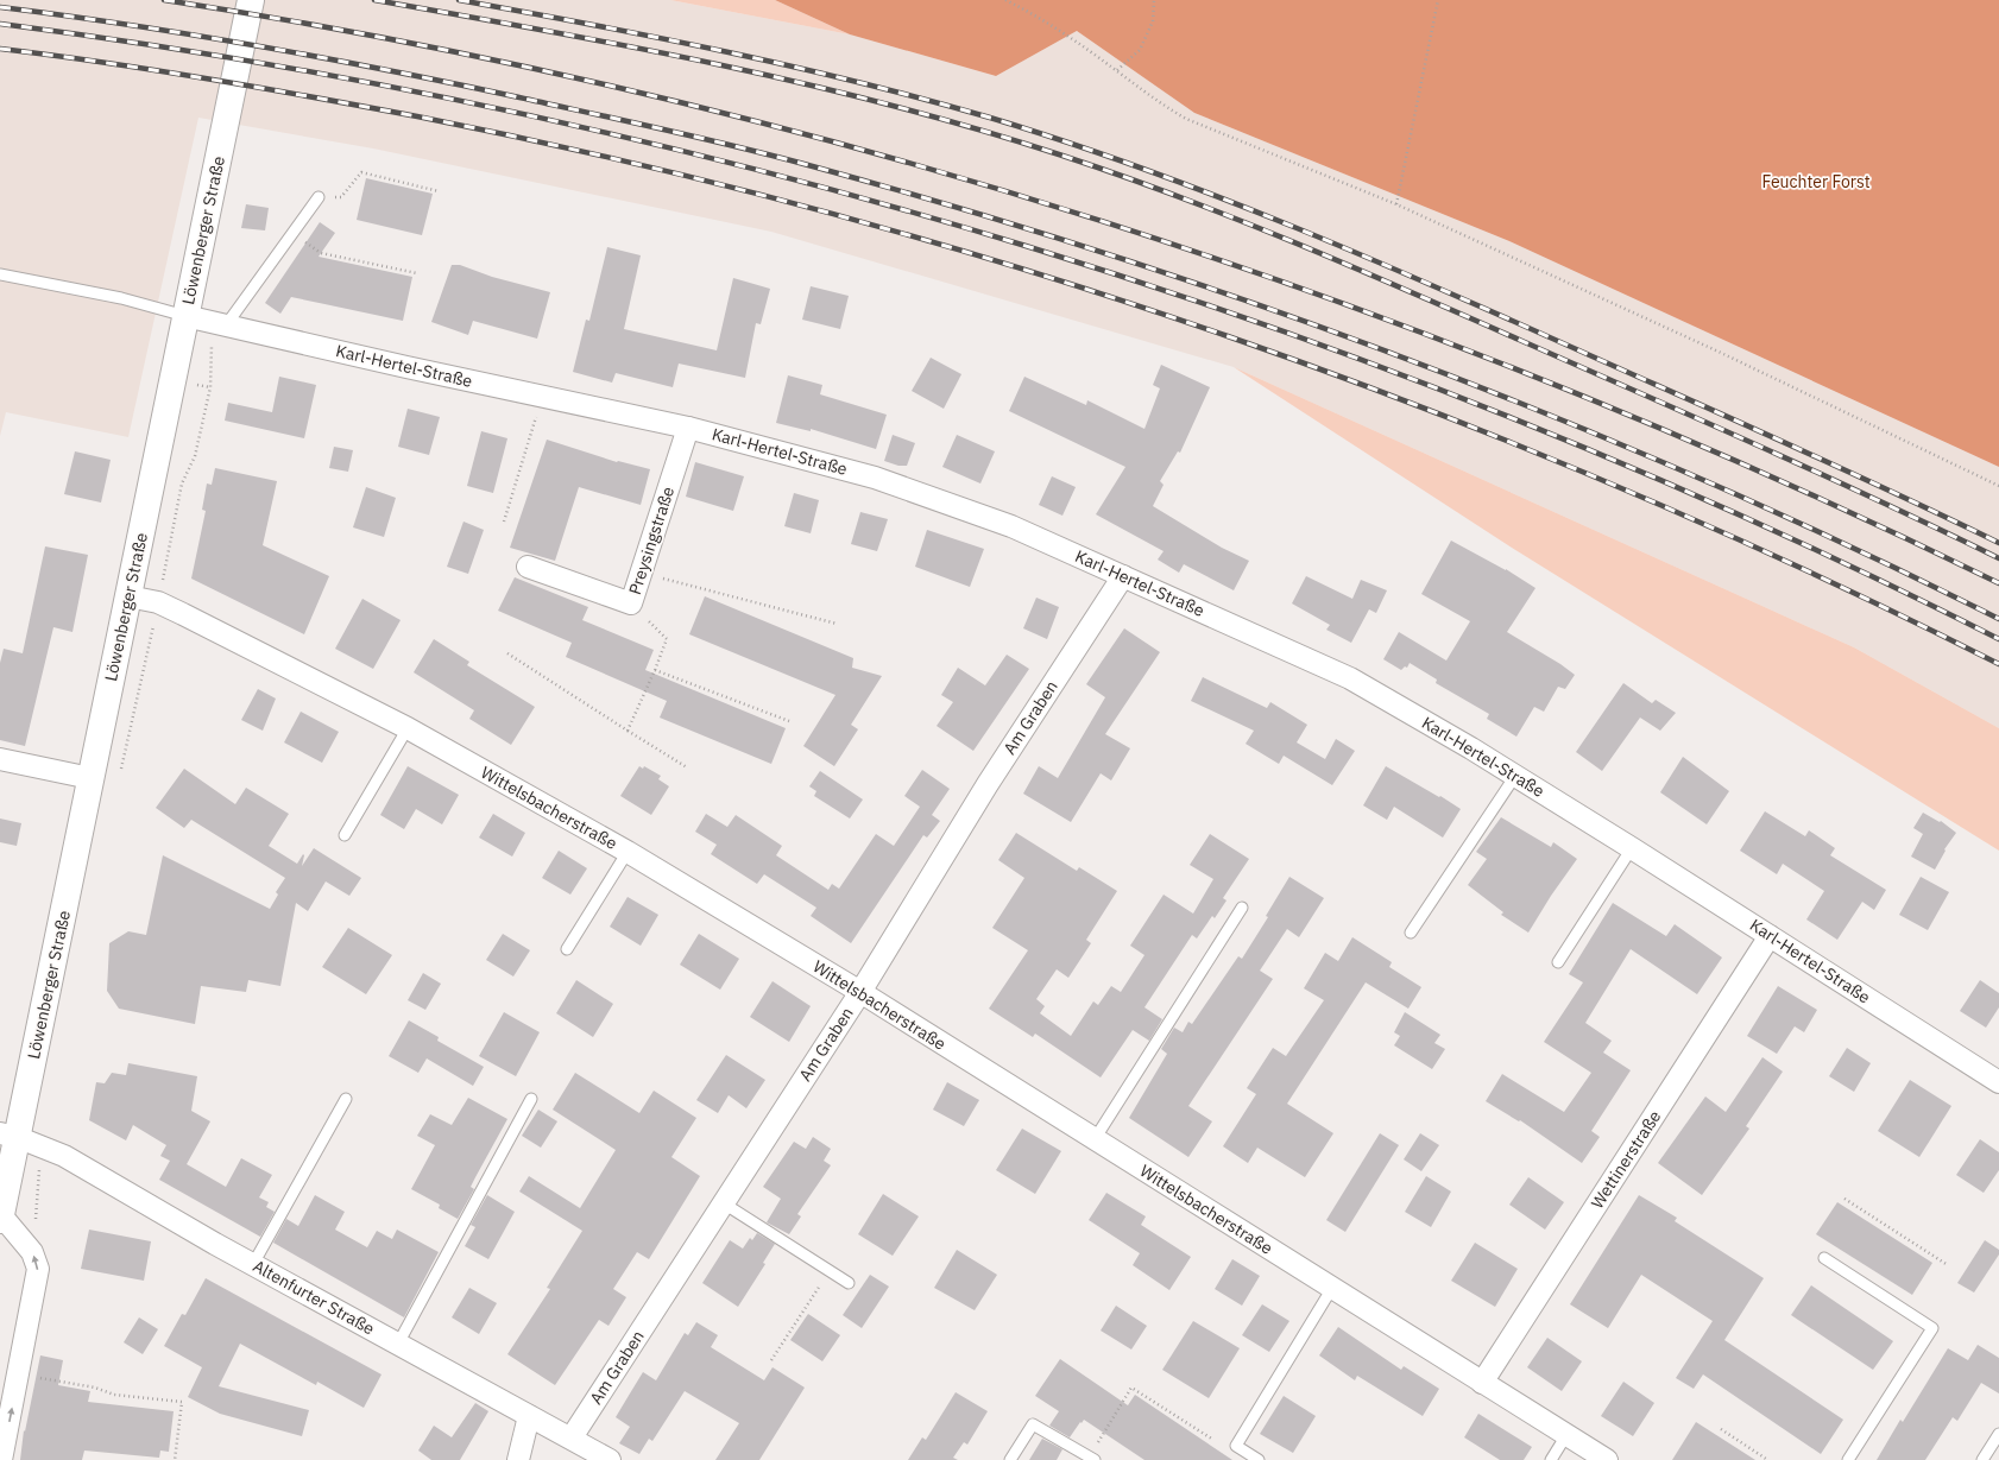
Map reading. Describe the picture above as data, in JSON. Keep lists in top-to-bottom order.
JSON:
{
  "streets": {
    "street": [
      "Löwenberger Straße",
      "Karl-Hertel-Straße",
      "Preysingstraße",
      "Am Graben",
      "Wittelsbacherstraße",
      "Wettinerstraße",
      "Altenfurter Straße"
    ]
  },
  "crossings": [
    ["Löwenberger Straße", "Karl-Hertel-Straße"],
    ["Löwenberger Straße", "Wittelsbacherstraße"],
    ["Löwenberger Straße", "Altenfurter Straße"],
    ["Karl-Hertel-Straße", "Preysingstraße"],
    ["Karl-Hertel-Straße", "Am Graben"],
    ["Karl-Hertel-Straße", "Wettinerstraße"],
    ["Am Graben", "Wittelsbacherstraße"],
    ["Am Graben", "Altenfurter Straße"],
    ["Wittelsbacherstraße", "Wettinerstraße"]
  ],
  "parks": ["Feuchter Forst"]
}
